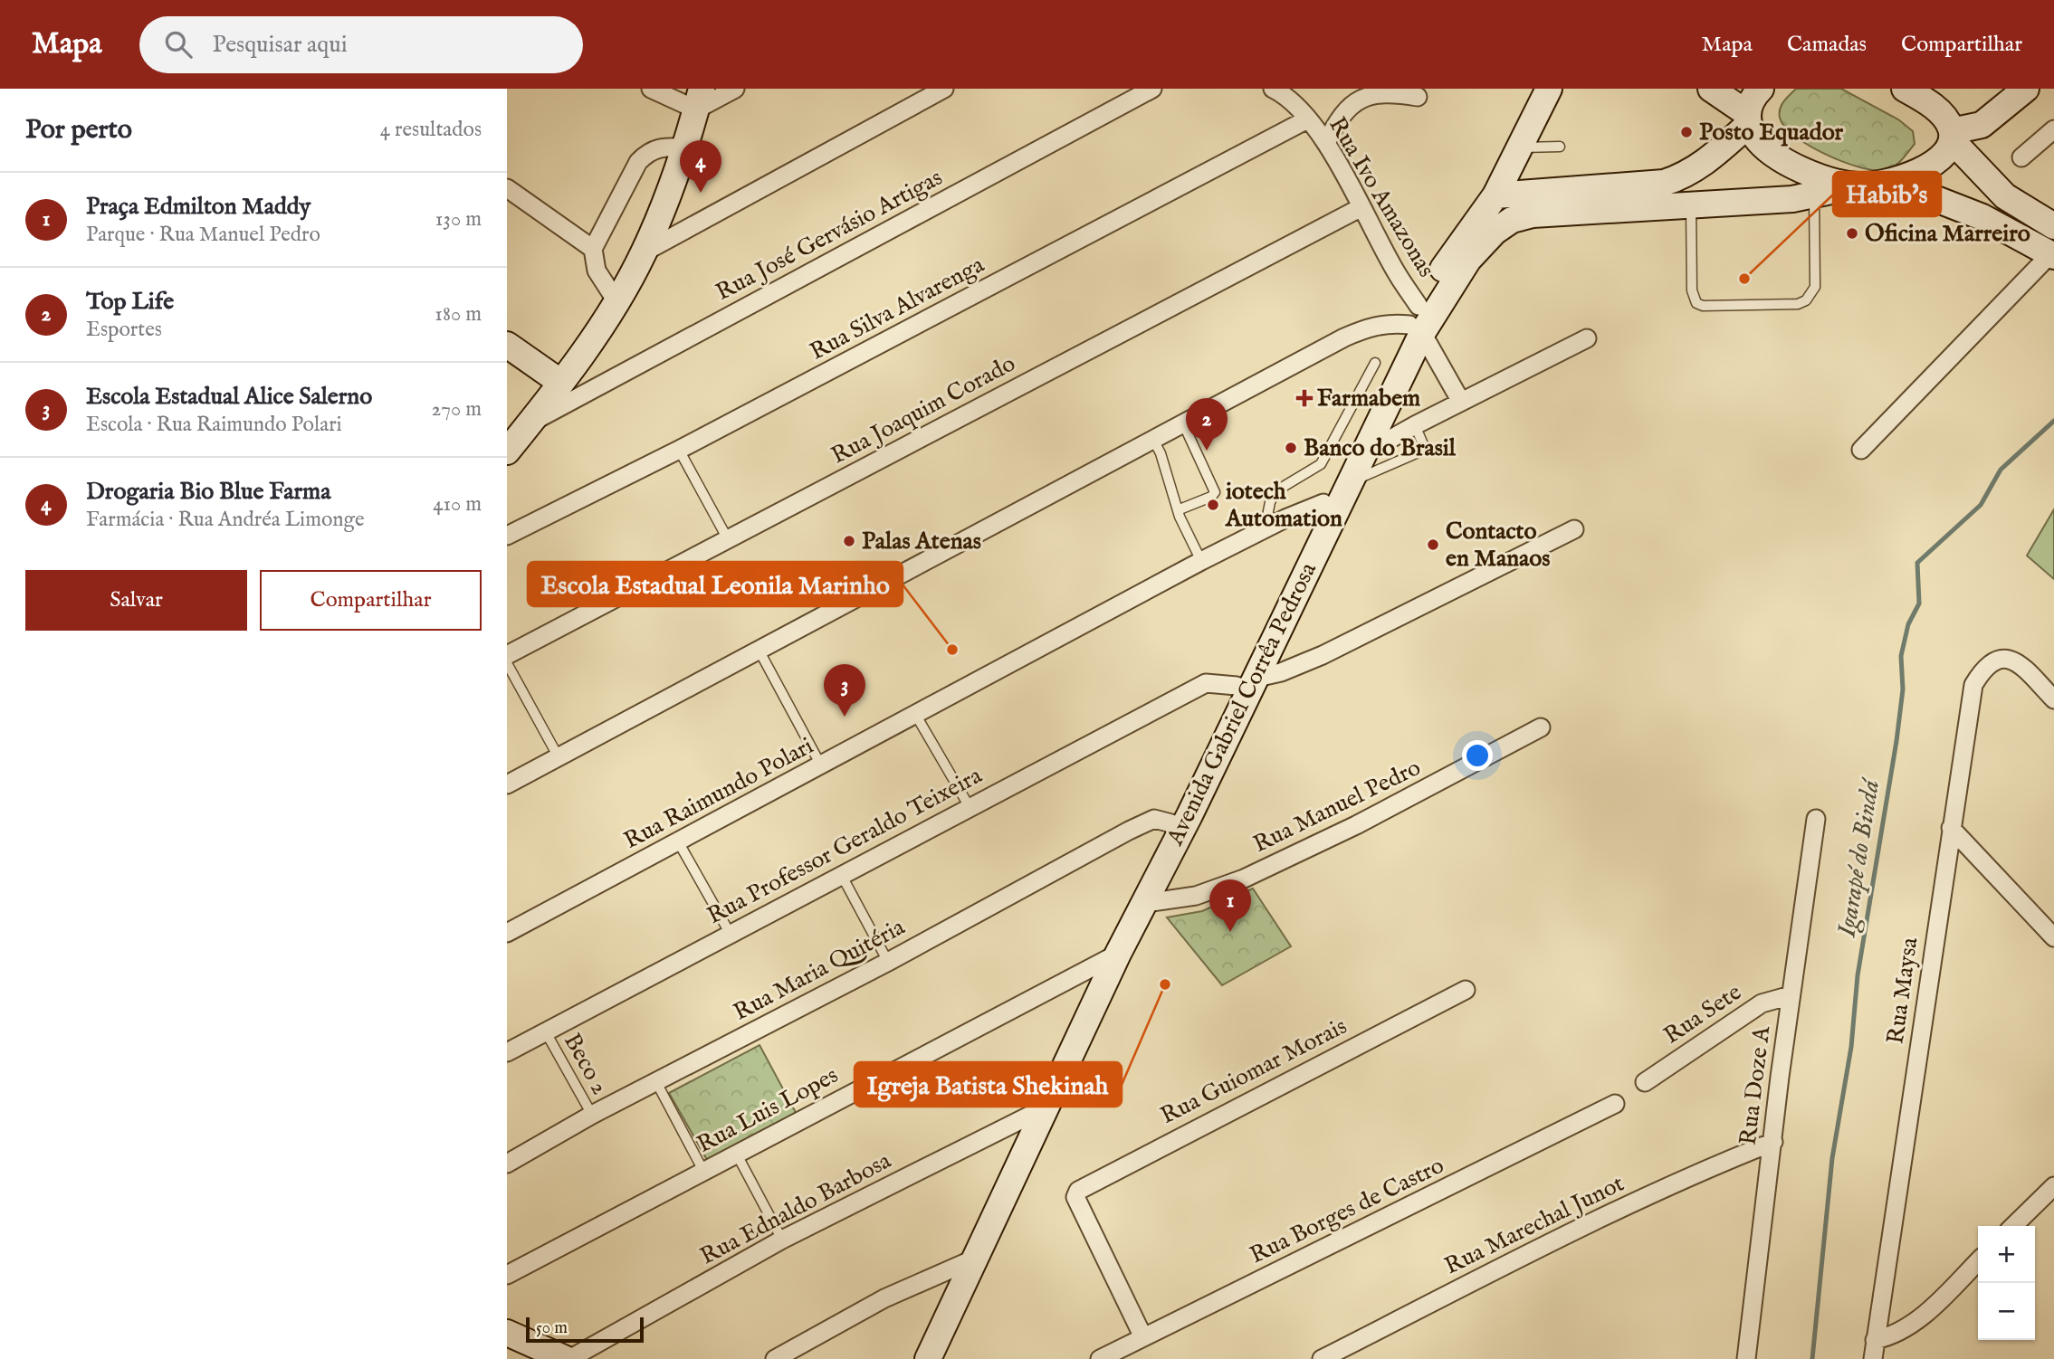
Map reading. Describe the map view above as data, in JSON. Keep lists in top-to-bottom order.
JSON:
{
  "streets": {
    "street": [
      "Rua Ivo Amazonas",
      "Rua José Gervásio Artigas",
      "Rua Silva Alvarenga",
      "Rua Joaquim Corado",
      "Avenida Gabriel Corrêa Pedrosa",
      "Rua Raimundo Polari",
      "Rua Manuel Pedro",
      "Rua Professor Geraldo Teixeira",
      "Rua Maria Quitéria",
      "Rua Maysa",
      "Rua Sete",
      "Rua Guiomar Morais",
      "Rua Doze A",
      "Rua Luis Lopes",
      "Rua Ednaldo Barbosa",
      "Rua Borges de Castro",
      "Rua Marechal Junot"
    ],
    "lane": ["Beco 2"]
  },
  "crossings": [
    ["Rua Ivo Amazonas", "Rua Silva Alvarenga"],
    ["Rua Ivo Amazonas", "Rua Joaquim Corado"],
    ["Rua Ivo Amazonas", "Avenida Gabriel Corrêa Pedrosa"],
    ["Avenida Gabriel Corrêa Pedrosa", "Rua Raimundo Polari"],
    ["Avenida Gabriel Corrêa Pedrosa", "Rua Manuel Pedro"],
    ["Avenida Gabriel Corrêa Pedrosa", "Rua Professor Geraldo Teixeira"],
    ["Avenida Gabriel Corrêa Pedrosa", "Rua Maria Quitéria"],
    ["Avenida Gabriel Corrêa Pedrosa", "Rua Luis Lopes"],
    ["Avenida Gabriel Corrêa Pedrosa", "Rua Ednaldo Barbosa"],
    ["Rua Professor Geraldo Teixeira", "Beco 2"],
    ["Rua Maria Quitéria", "Beco 2"],
    ["Rua Sete", "Rua Doze A"],
    ["Rua Guiomar Morais", "Rua Borges de Castro"],
    ["Rua Doze A", "Rua Marechal Junot"]
  ],
  "water": ["Igarapé do Bindá"],
  "places": {
    "other": [
      "Posto Equador",
      "Oficina Marreiro",
      "Habib's",
      "Banco do Brasil",
      "iotech Automation",
      "Palas Atenas",
      "Contacto en Manaos",
      "Escola Estadual Leonila Marinho",
      "Igreja Batista Shekinah"
    ],
    "health": ["Farmabem"]
  },
  "scale_bar": "50 m",
  "page": {
    "header": "Mapa",
    "search": "Pesquisar aqui",
    "nav": ["Mapa", "Camadas", "Compartilhar"],
    "heading": ["Por perto", "4 resultados"],
    "pins": [
      "4",
      "2",
      "3",
      "1"
    ],
    "list": [
      {
        "mark": "1",
        "name": "Praça Edmilton Maddy",
        "note": "Parque · Rua Manuel Pedro",
        "value": "130 m"
      },
      {
        "mark": "2",
        "name": "Top Life",
        "note": "Esportes",
        "value": "180 m"
      },
      {
        "mark": "3",
        "name": "Escola Estadual Alice Salerno",
        "note": "Escola · Rua Raimundo Polari",
        "value": "270 m"
      },
      {
        "mark": "4",
        "name": "Drogaria Bio Blue Farma",
        "note": "Farmácia · Rua Andréa Limonge",
        "value": "410 m"
      }
    ],
    "buttons": ["Salvar", "Compartilhar"],
    "map_buttons": ["+", "−"],
    "scale": "50 m"
  }
}
